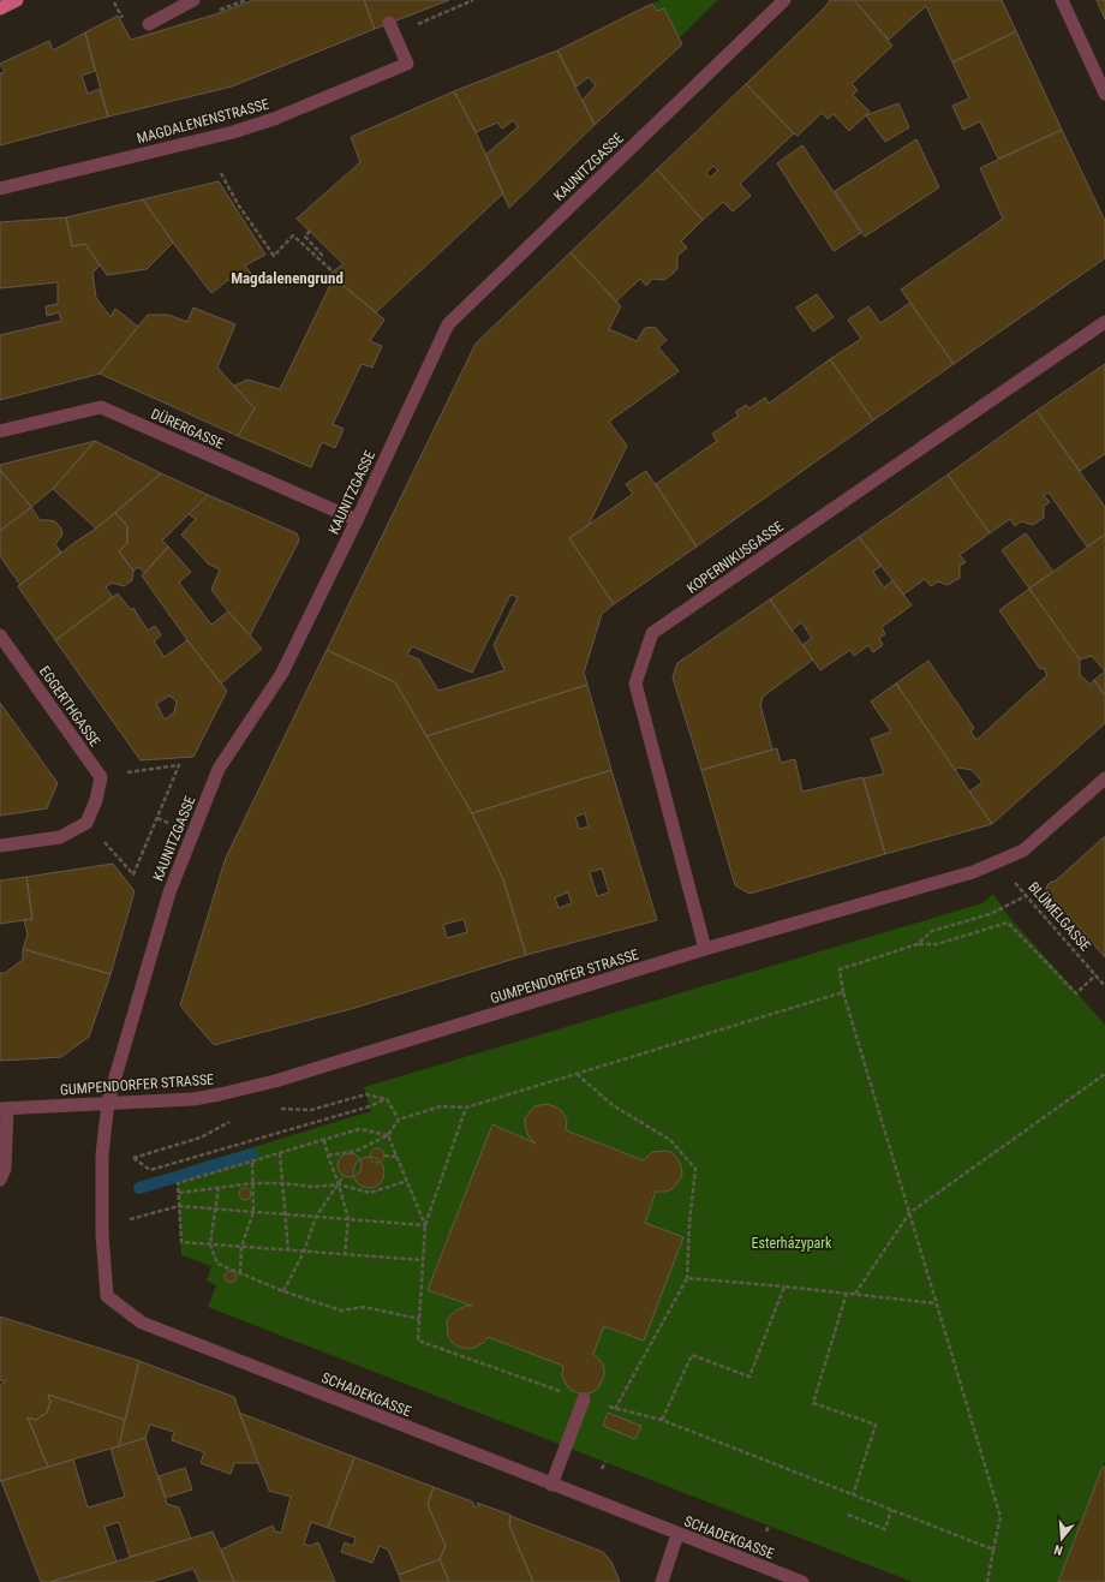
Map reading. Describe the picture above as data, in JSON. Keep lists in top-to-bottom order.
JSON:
{
  "streets": {
    "street": [
      "MAGDALENENSTRASSE",
      "KAUNITZGASSE",
      "DÜRERGASSE",
      "KOPERNIKUSGASSE",
      "EGGERTHGASSE",
      "GUMPENDORFER STRASSE",
      "SCHADEKGASSE"
    ],
    "path": ["BLÜMELGASSE"]
  },
  "crossings": [
    ["KAUNITZGASSE", "DÜRERGASSE"],
    ["KAUNITZGASSE", "GUMPENDORFER STRASSE"],
    ["KAUNITZGASSE", "SCHADEKGASSE"],
    ["KOPERNIKUSGASSE", "GUMPENDORFER STRASSE"],
    ["BLÜMELGASSE", "GUMPENDORFER STRASSE"],
    ["GUMPENDORFER STRASSE", "SCHADEKGASSE"]
  ],
  "districts": ["Magdalenengrund"],
  "parks": ["Esterházypark"],
  "north": "bottom"
}
